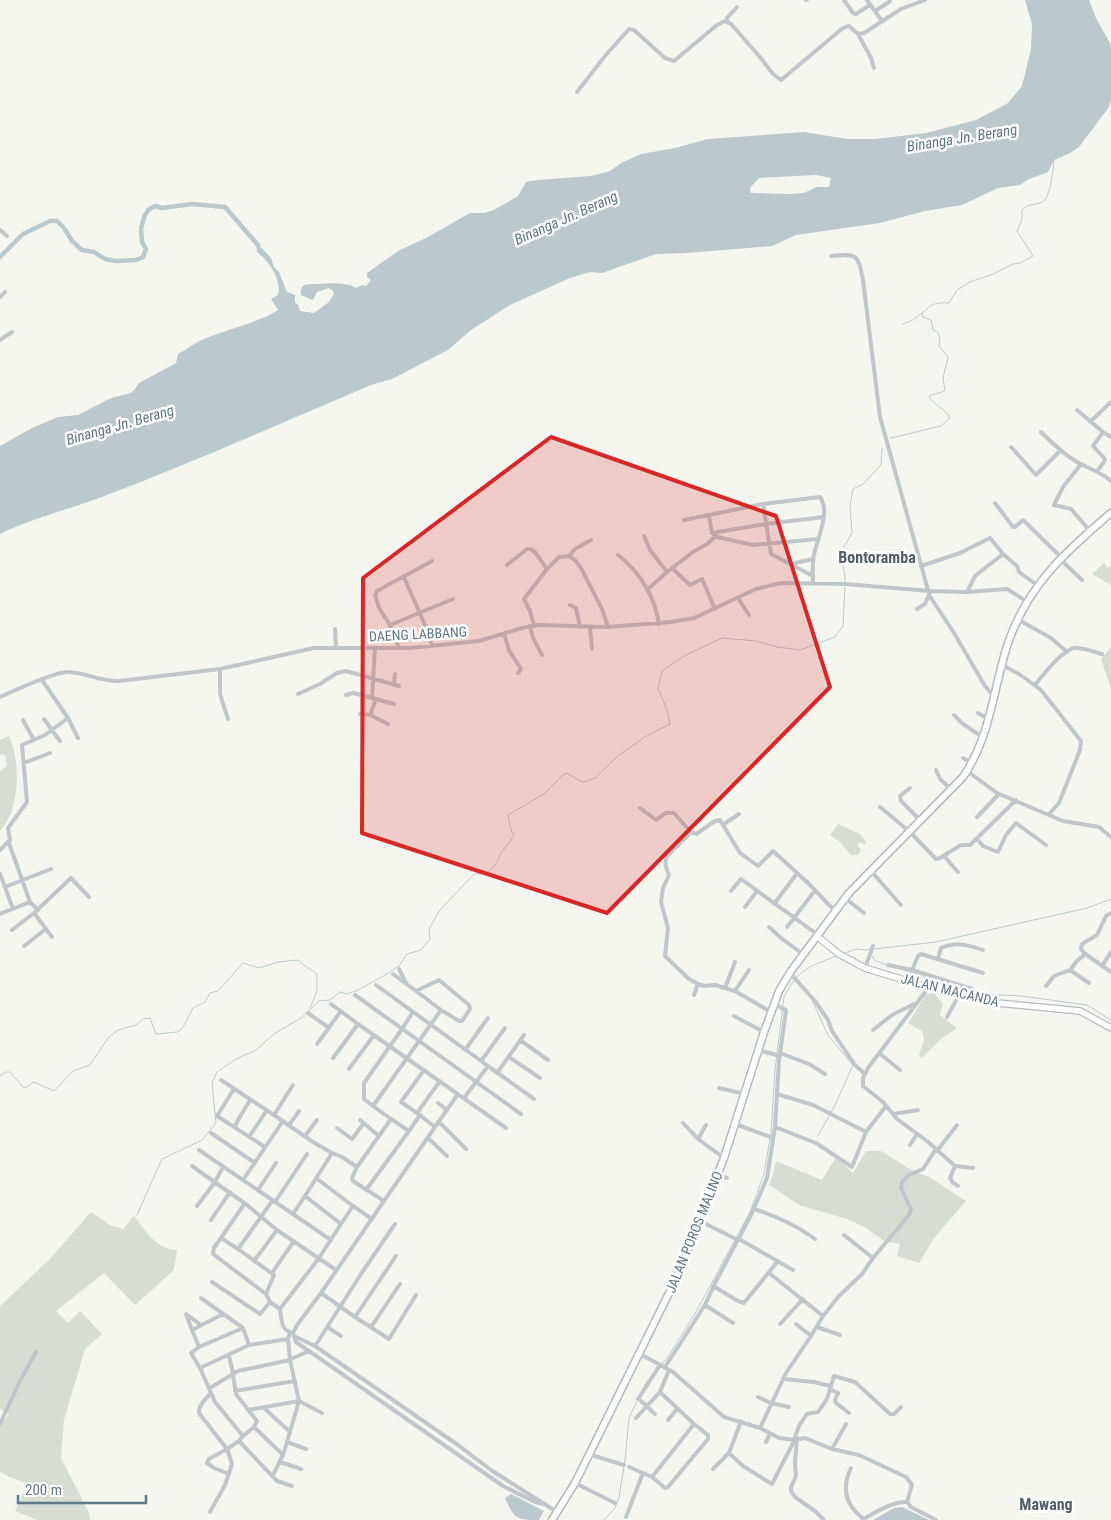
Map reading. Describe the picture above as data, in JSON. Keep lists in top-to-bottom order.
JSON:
{
  "streets": {
    "main road": ["JALAN POROS MALINO"],
    "street": ["DAENG LABBANG", "JALAN MACANDA"]
  },
  "crossings": [
    ["DAENG LABBANG", "JALAN POROS MALINO"],
    ["JALAN MACANDA", "JALAN POROS MALINO"]
  ],
  "districts": ["Bontoramba", "Mawang"],
  "water": ["Binanga Jn. Berang"],
  "scale_bar": "200 m"
}
